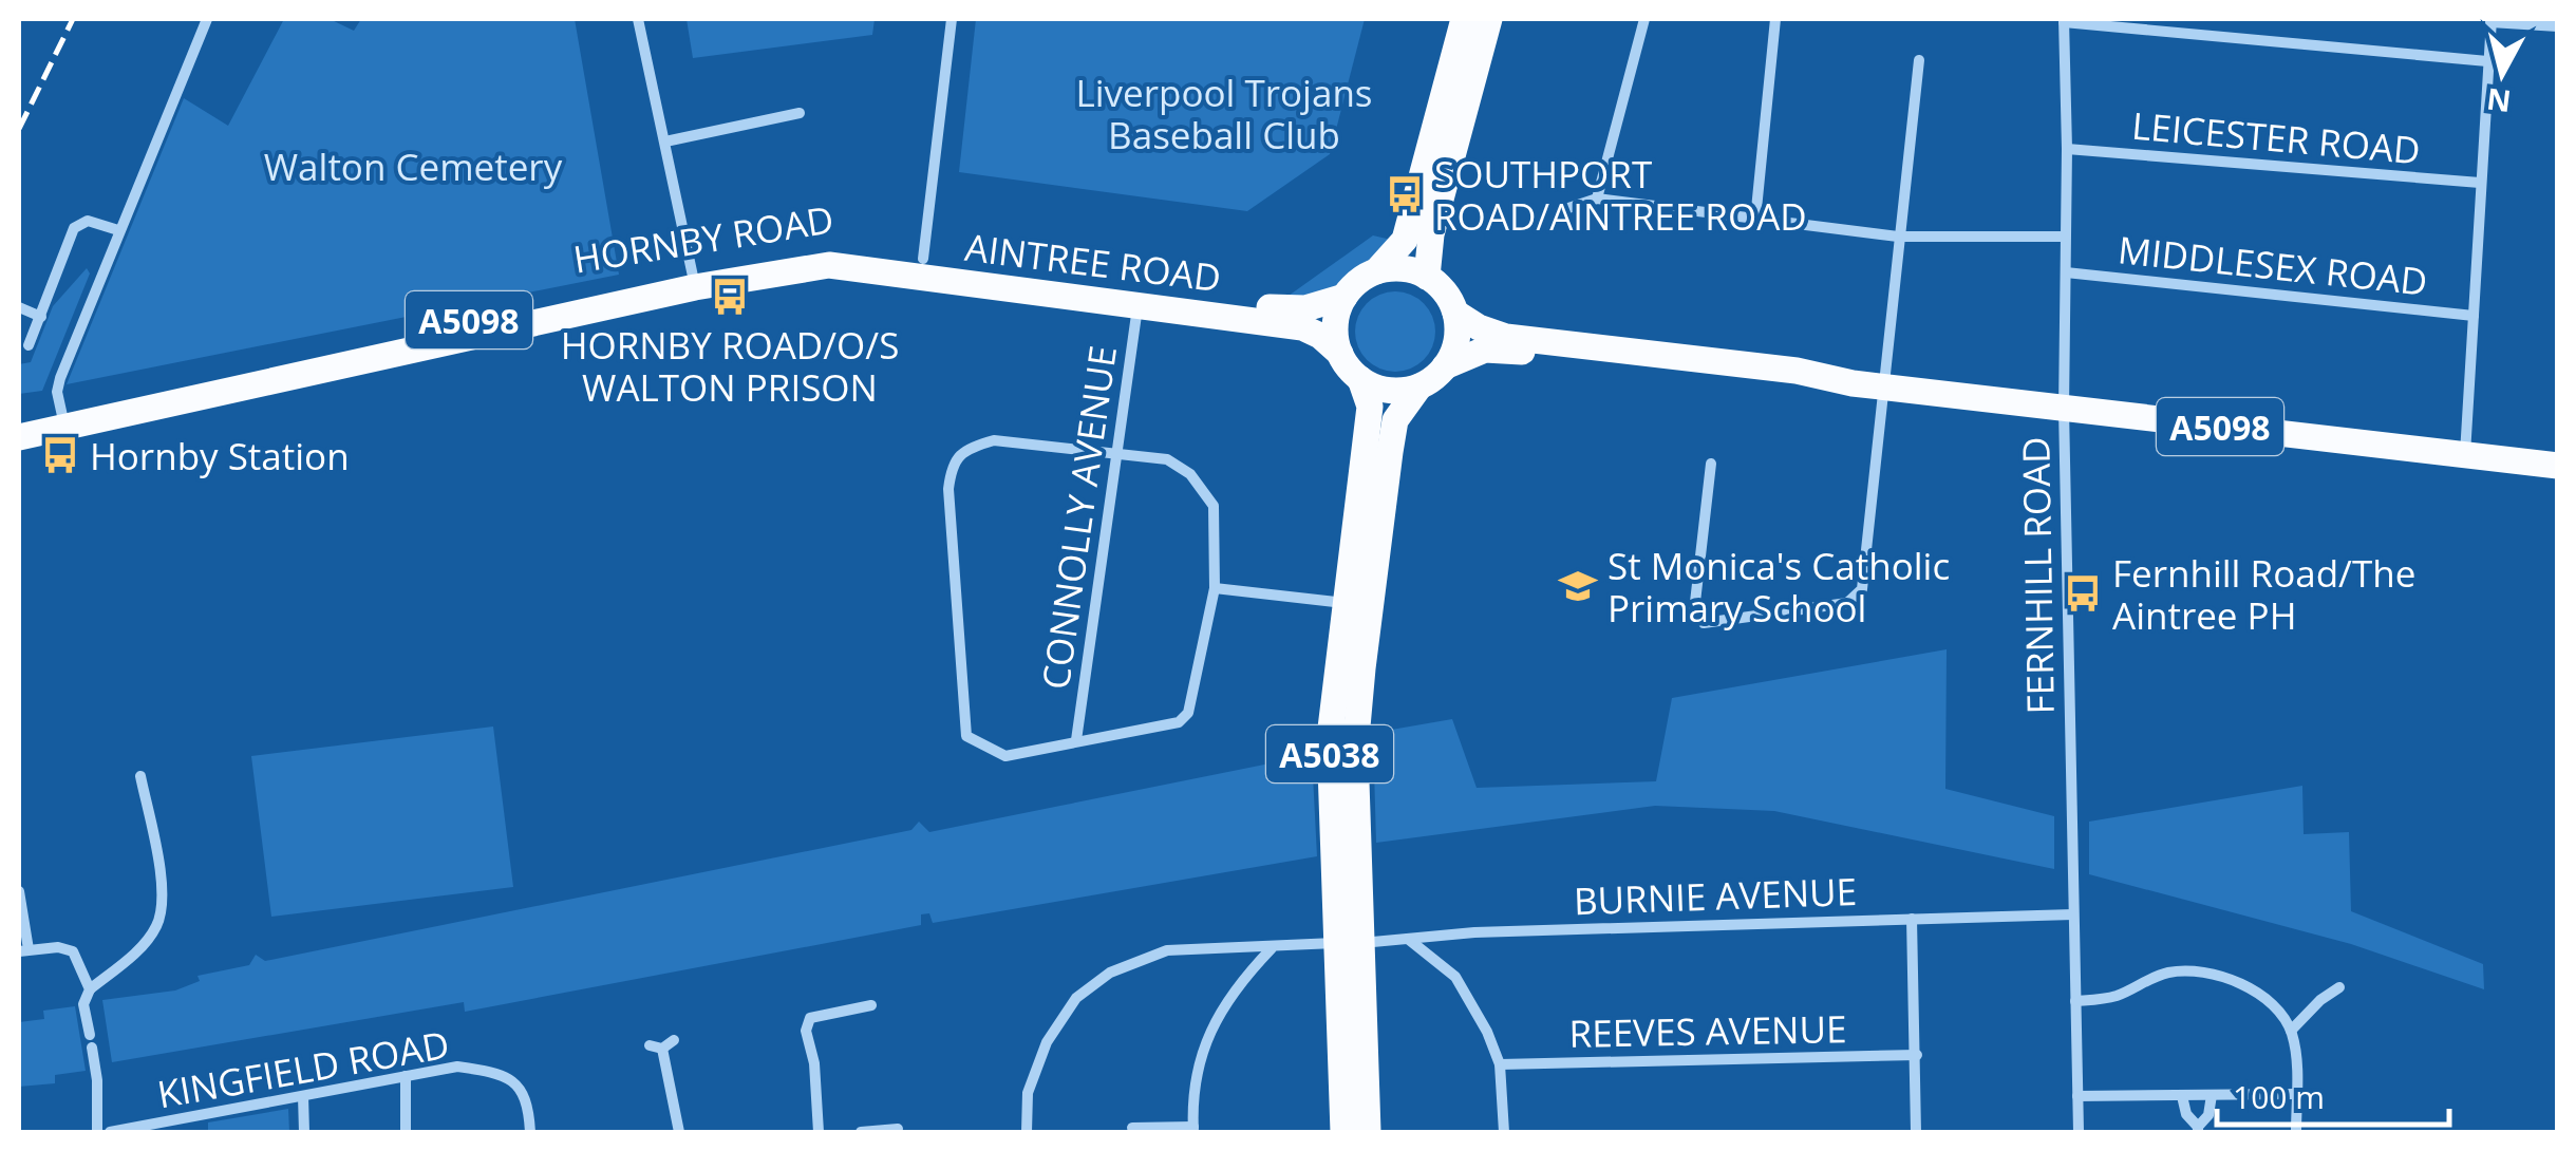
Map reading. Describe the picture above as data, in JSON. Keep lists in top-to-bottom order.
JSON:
{
  "streets": {
    "main road": [
      "HORNBY ROAD",
      "AINTREE ROAD",
      "A5098",
      "A5038"
    ],
    "street": [
      "LEICESTER ROAD",
      "MIDDLESEX ROAD",
      "CONNOLLY AVENUE",
      "FERNHILL ROAD",
      "BURNIE AVENUE",
      "REEVES AVENUE",
      "KINGFIELD ROAD"
    ]
  },
  "crossings": [
    ["LEICESTER ROAD", "FERNHILL ROAD"],
    ["HORNBY ROAD", "AINTREE ROAD"],
    ["HORNBY ROAD", "A5098"],
    ["HORNBY ROAD", "A5038"],
    ["AINTREE ROAD", "A5098"],
    ["AINTREE ROAD", "CONNOLLY AVENUE"],
    ["AINTREE ROAD", "A5038"],
    ["MIDDLESEX ROAD", "FERNHILL ROAD"],
    ["A5098", "FERNHILL ROAD"],
    ["A5098", "A5038"],
    ["FERNHILL ROAD", "BURNIE AVENUE"],
    ["A5038", "BURNIE AVENUE"]
  ],
  "parks": ["Liverpool Trojans Baseball Club", "Walton Cemetery"],
  "places": {
    "bus stop": [
      "SOUTHPORT ROAD/AINTREE ROAD",
      "HORNBY ROAD/O/S WALTON PRISON",
      "Hornby Station",
      "Fernhill Road/The Aintree PH"
    ],
    "school or university": ["St Monica's Catholic Primary School"]
  },
  "scale_bar": "100 m",
  "north": "bottom"
}
